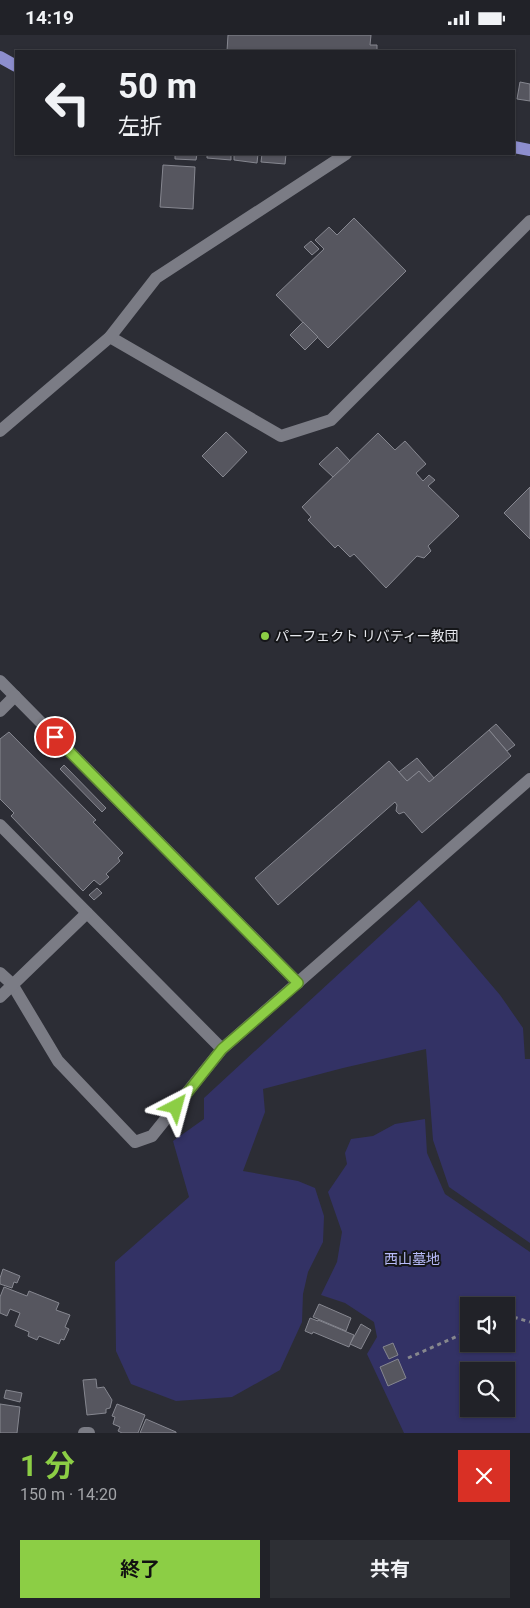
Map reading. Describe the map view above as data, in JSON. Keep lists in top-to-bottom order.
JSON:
{
  "parks": ["西山墓地"],
  "places": ["パーフェクト リバティー教団"],
  "page": {
    "status": "14:19",
    "turn": ["50 m", "左折"],
    "heading": ["1 分", "150 m · 14:20"],
    "buttons": ["終了", "共有"]
  }
}
